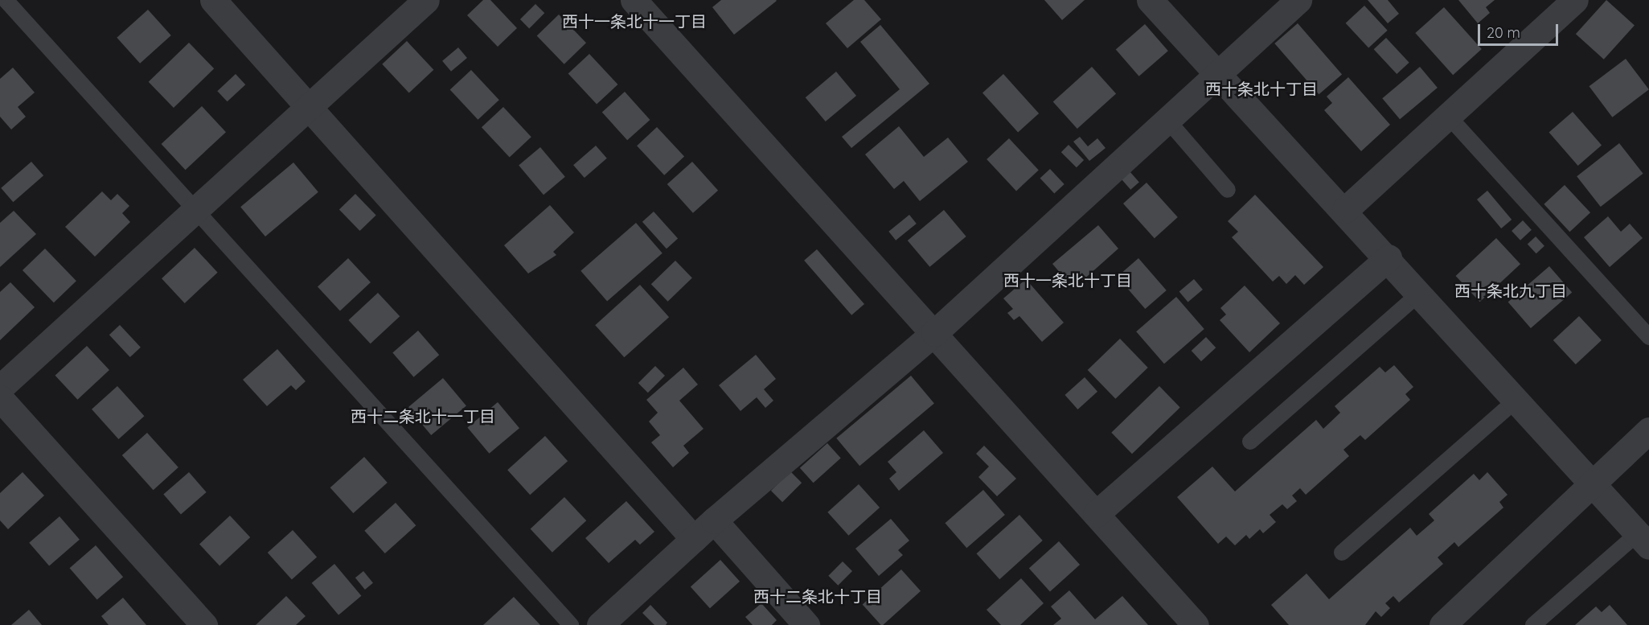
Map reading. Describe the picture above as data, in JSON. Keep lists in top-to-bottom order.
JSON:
{
  "districts": [
    "西十一条北十一丁目",
    "西十条北十丁目",
    "西十一条北十丁目",
    "西十条北九丁目",
    "西十二条北十一丁目",
    "西十二条北十丁目"
  ],
  "scale_bar": "20 m"
}
